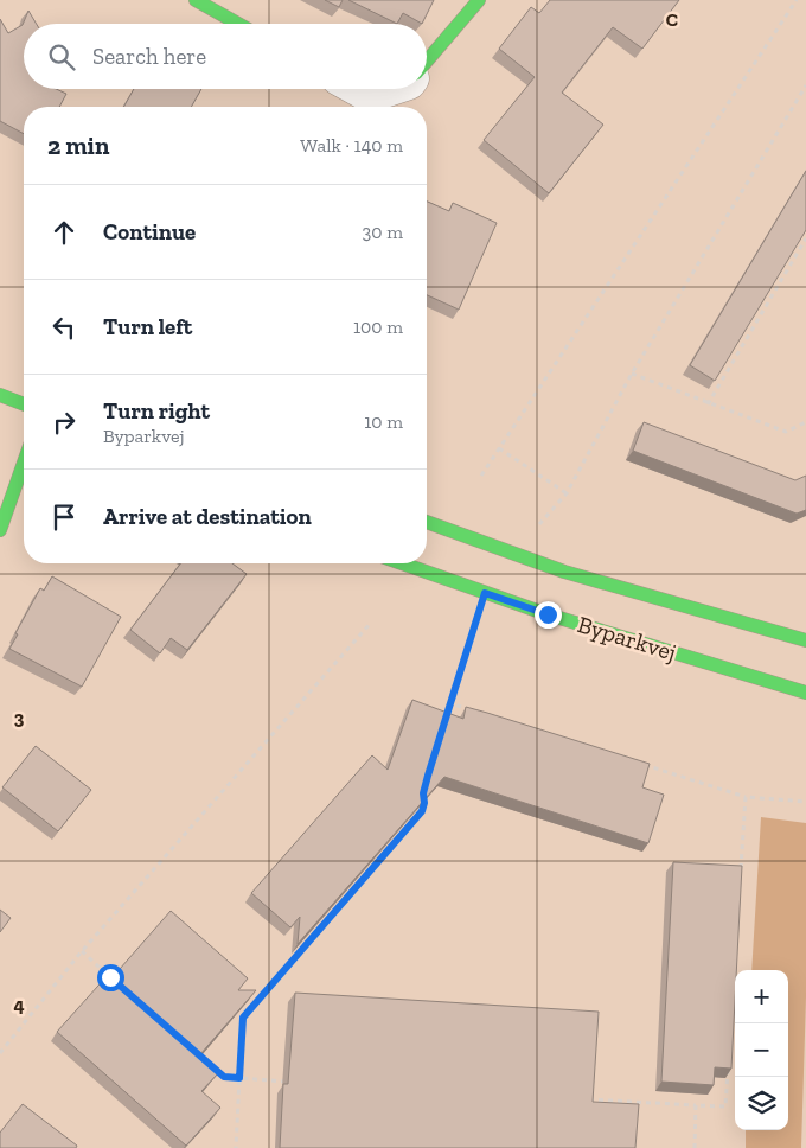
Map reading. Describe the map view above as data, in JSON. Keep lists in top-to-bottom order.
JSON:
{
  "streets": {
    "street": ["Byparkvej"]
  },
  "page": {
    "search": "Search here",
    "heading": ["2 min", "Walk · 140 m"],
    "list": [
      ["Continue", "30 m"],
      ["Turn left", "100 m"],
      ["Turn right", "Byparkvej", "10 m"],
      "Arrive at destination"
    ],
    "map_buttons": ["+", "−"]
  },
  "grid": {
    "columns": ["C"],
    "rows": ["3", "4"]
  }
}
